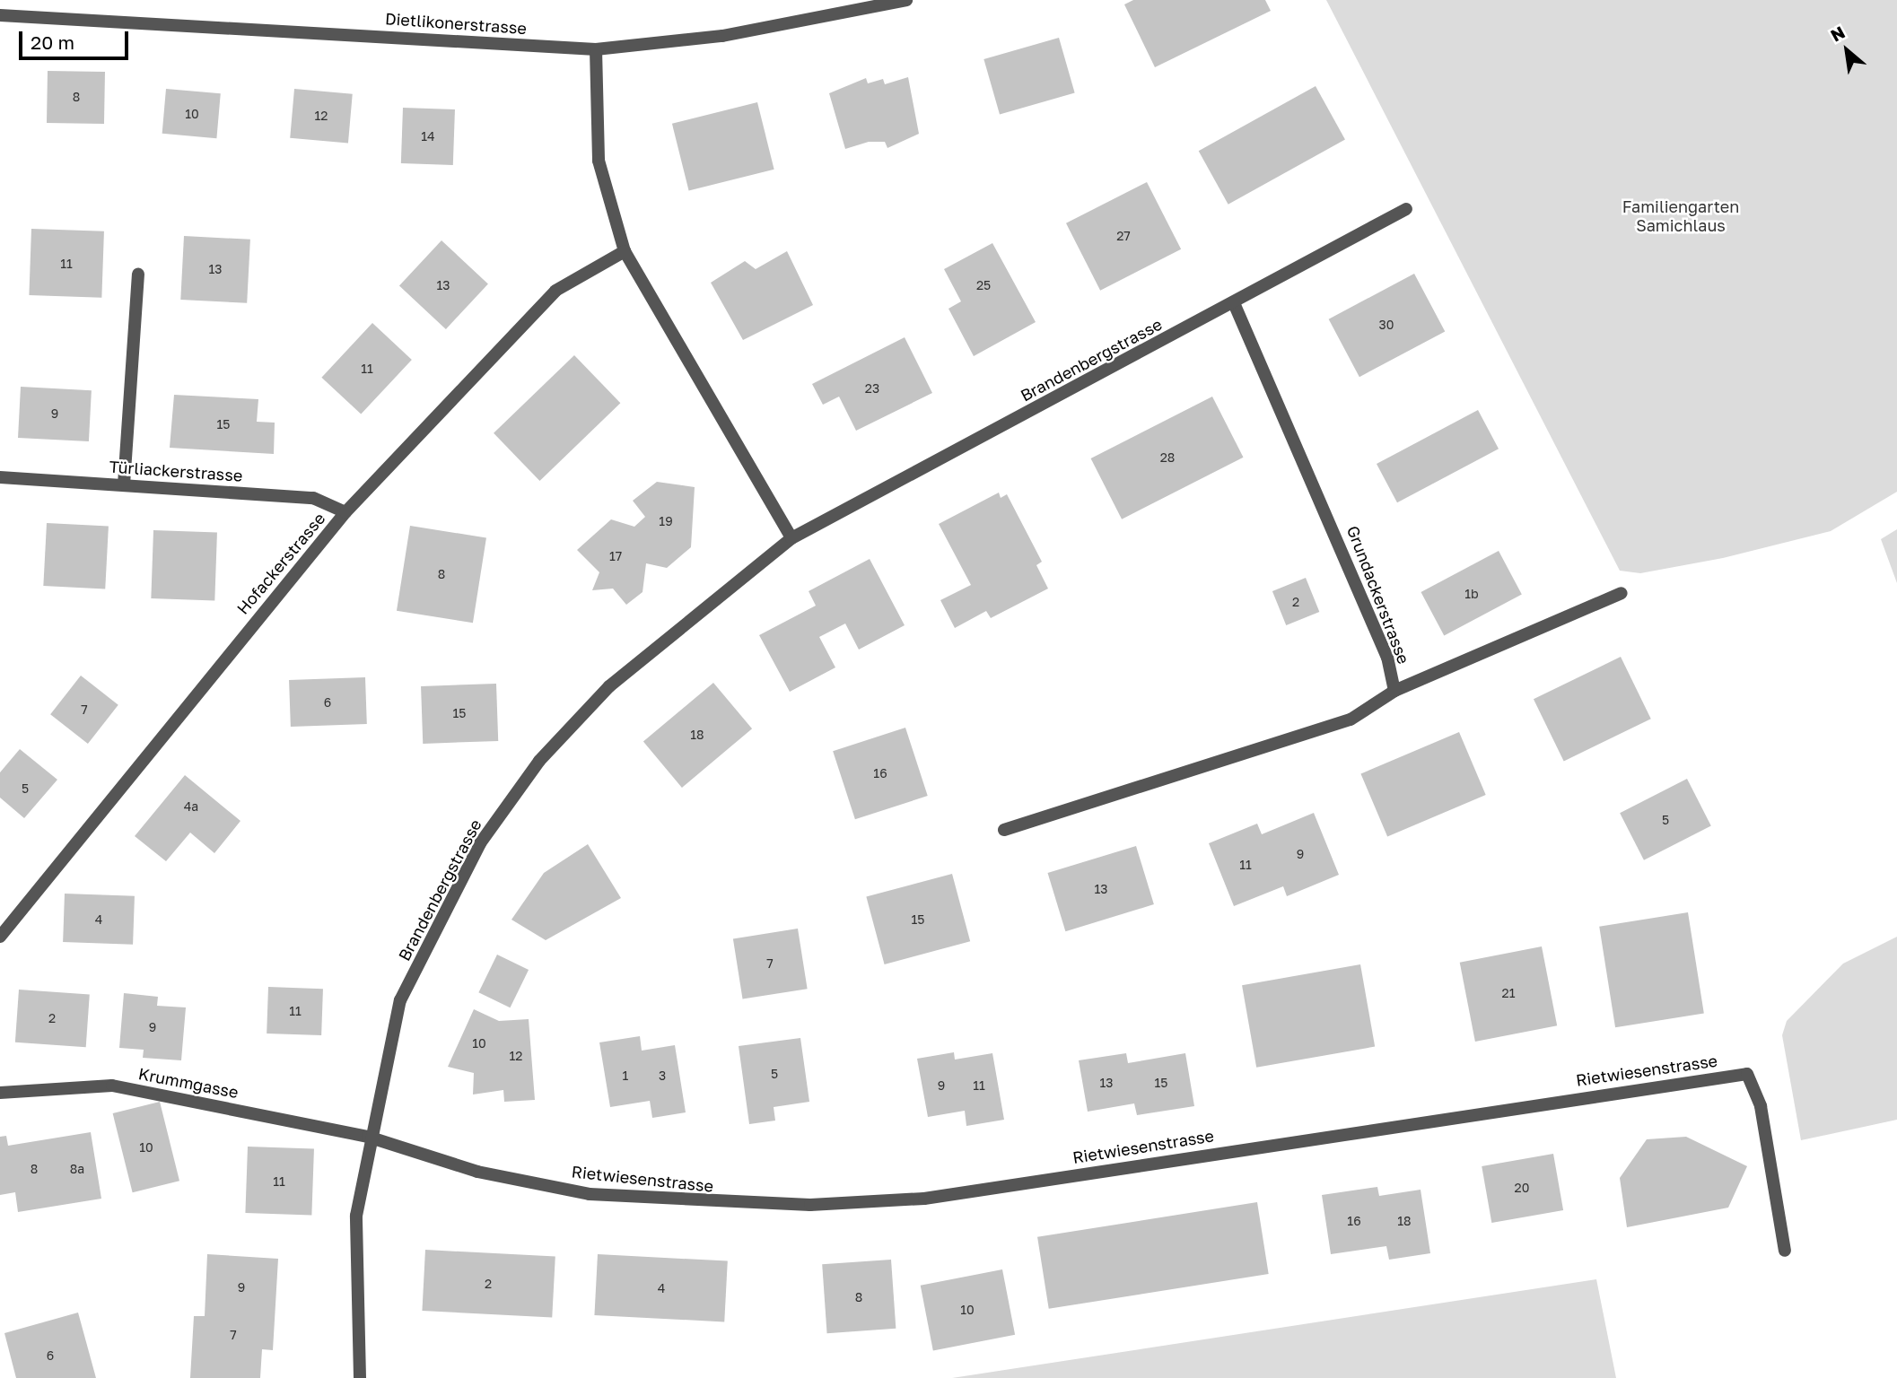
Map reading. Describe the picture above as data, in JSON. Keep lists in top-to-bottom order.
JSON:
{
  "streets": {
    "street": [
      "Dietlikonerstrasse",
      "Brandenbergstrasse",
      "Türliackerstrasse",
      "Hofackerstrasse",
      "Grundackerstrasse",
      "Rietwiesenstrasse",
      "Krummgasse"
    ]
  },
  "crossings": [
    ["Brandenbergstrasse", "Grundackerstrasse"],
    ["Brandenbergstrasse", "Rietwiesenstrasse"],
    ["Brandenbergstrasse", "Krummgasse"],
    ["Türliackerstrasse", "Hofackerstrasse"],
    ["Rietwiesenstrasse", "Krummgasse"]
  ],
  "parks": ["Familiengarten Samichlaus"],
  "house_numbers": [
    "8",
    "10",
    "12",
    "14",
    "27",
    "11",
    "13",
    "13",
    "25",
    "30",
    "11",
    "23",
    "9",
    "15",
    "28",
    "19",
    "17",
    "8",
    "1b",
    "2",
    "6",
    "7",
    "15",
    "18",
    "16",
    "5",
    "4a",
    "5",
    "9",
    "11",
    "13",
    "4",
    "15",
    "7",
    "21",
    "11",
    "2",
    "9",
    "10",
    "12",
    "5",
    "1",
    "3",
    "13",
    "15",
    "9",
    "11",
    "10",
    "8",
    "8a",
    "11",
    "20",
    "16",
    "18",
    "2",
    "9",
    "4",
    "8",
    "10",
    "7",
    "6"
  ],
  "scale_bar": "20 m",
  "north": "top left"
}
